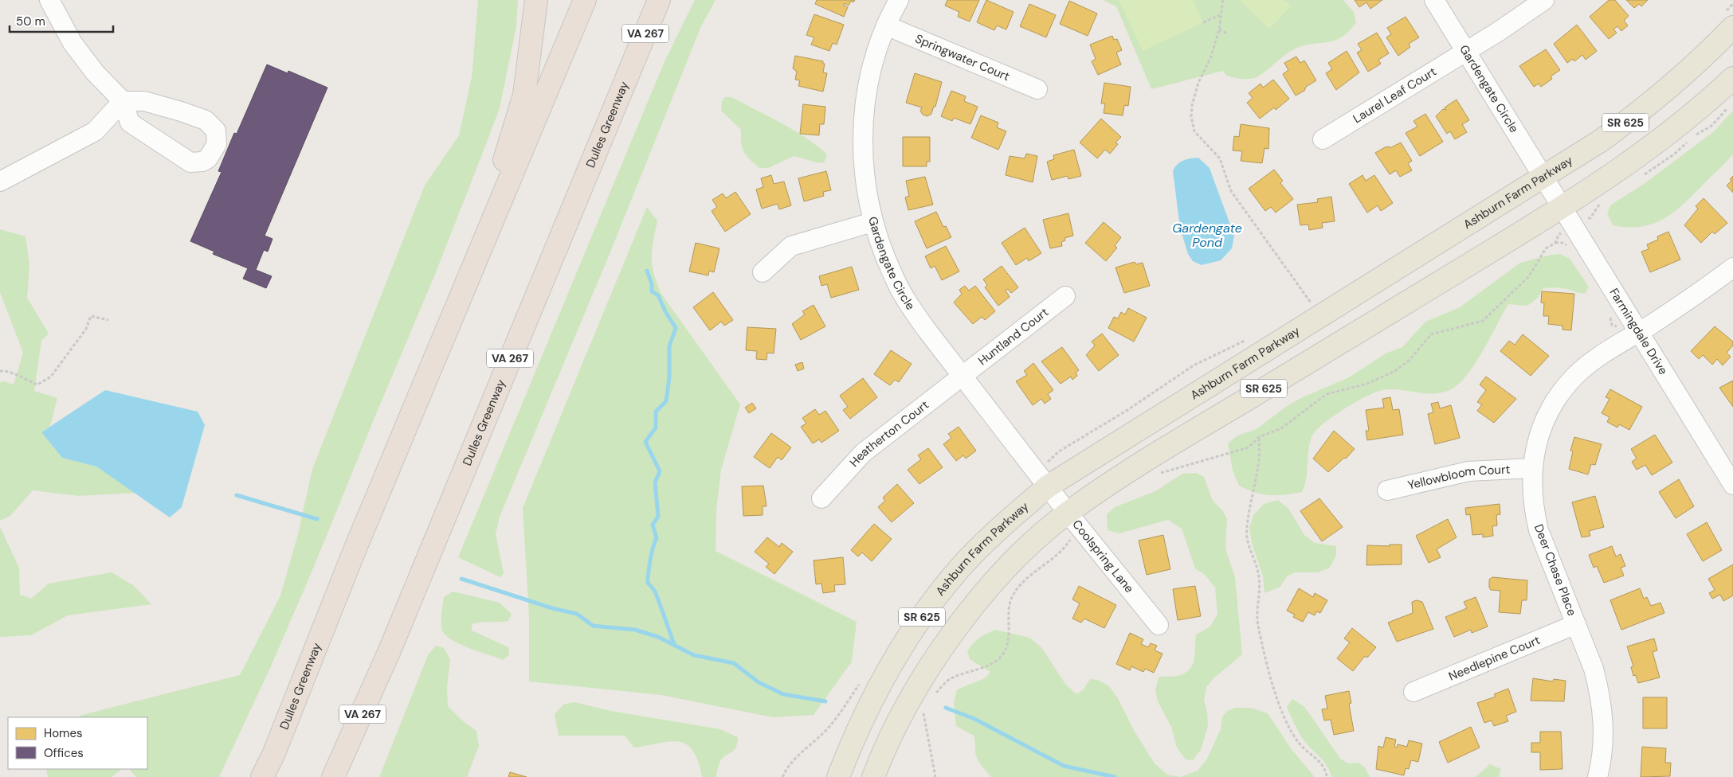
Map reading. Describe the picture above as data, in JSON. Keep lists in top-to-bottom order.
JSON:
{
  "streets": {
    "highway": ["VA 267", "Dulles Greenway"],
    "main road": ["SR 625", "Ashburn Farm Parkway"],
    "street": [
      "Springwater Court",
      "Gardengate Circle",
      "Laurel Leaf Court",
      "Farmingdale Drive",
      "Huntland Court",
      "Heatherton Court",
      "Yellowbloom Court",
      "Coolspring Lane",
      "Deer Chase Place",
      "Needlepine Court"
    ]
  },
  "crossings": [
    ["Springwater Court", "Gardengate Circle"],
    ["Gardengate Circle", "Laurel Leaf Court"],
    ["Gardengate Circle", "Ashburn Farm Parkway"],
    ["Gardengate Circle", "Farmingdale Drive"],
    ["Gardengate Circle", "Huntland Court"],
    ["Gardengate Circle", "Heatherton Court"],
    ["Gardengate Circle", "Coolspring Lane"],
    ["SR 625", "Farmingdale Drive"],
    ["SR 625", "Coolspring Lane"],
    ["Ashburn Farm Parkway", "Farmingdale Drive"],
    ["Ashburn Farm Parkway", "Coolspring Lane"],
    ["Farmingdale Drive", "Deer Chase Place"],
    ["Huntland Court", "Heatherton Court"],
    ["Yellowbloom Court", "Deer Chase Place"],
    ["Deer Chase Place", "Needlepine Court"]
  ],
  "water": ["Gardengate Pond"],
  "legend": ["Homes", "Offices"],
  "scale_bar": "50 m"
}
